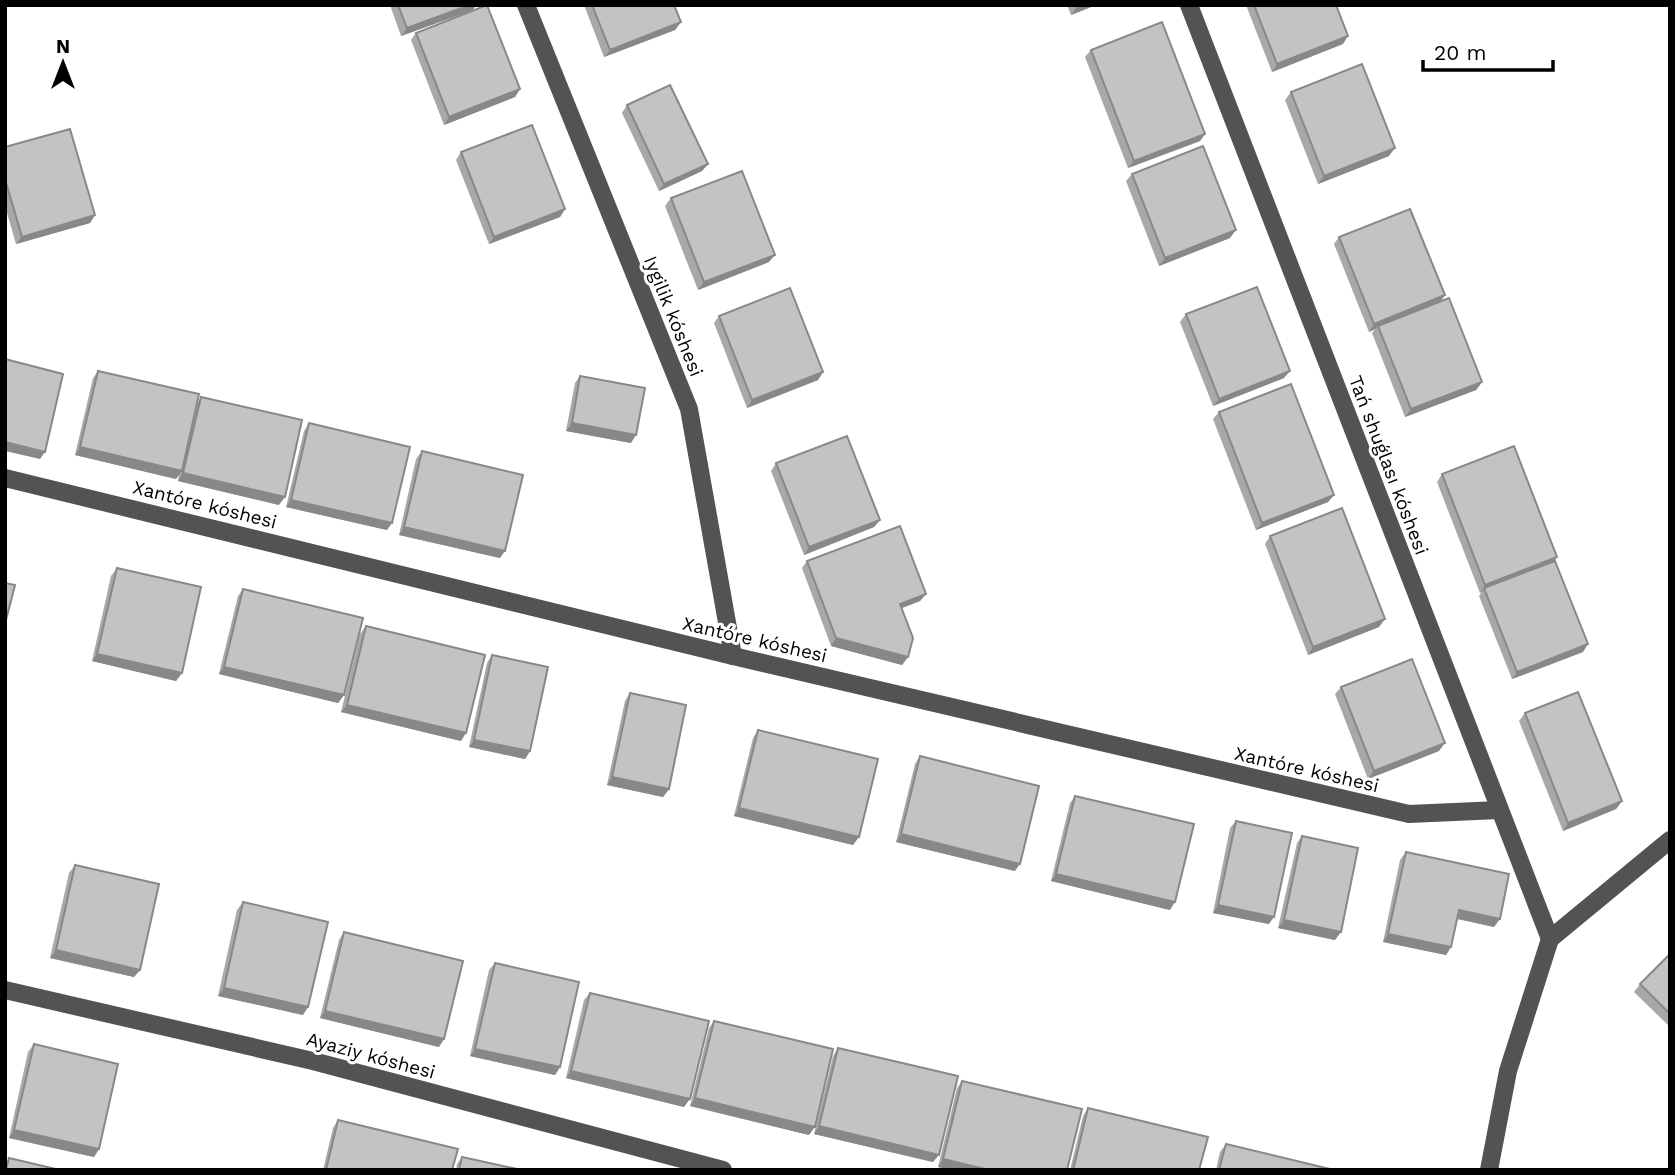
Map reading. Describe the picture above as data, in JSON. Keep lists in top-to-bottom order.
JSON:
{
  "streets": {
    "street": [
      "Iygilik kóshesi",
      "Tań shuǵlası kóshesi",
      "Xantóre kóshesi",
      "Ayaziy kóshesi"
    ]
  },
  "crossings": [
    ["Iygilik kóshesi", "Xantóre kóshesi"],
    ["Tań shuǵlası kóshesi", "Xantóre kóshesi"]
  ],
  "scale_bar": "20 m",
  "north": "top"
}
